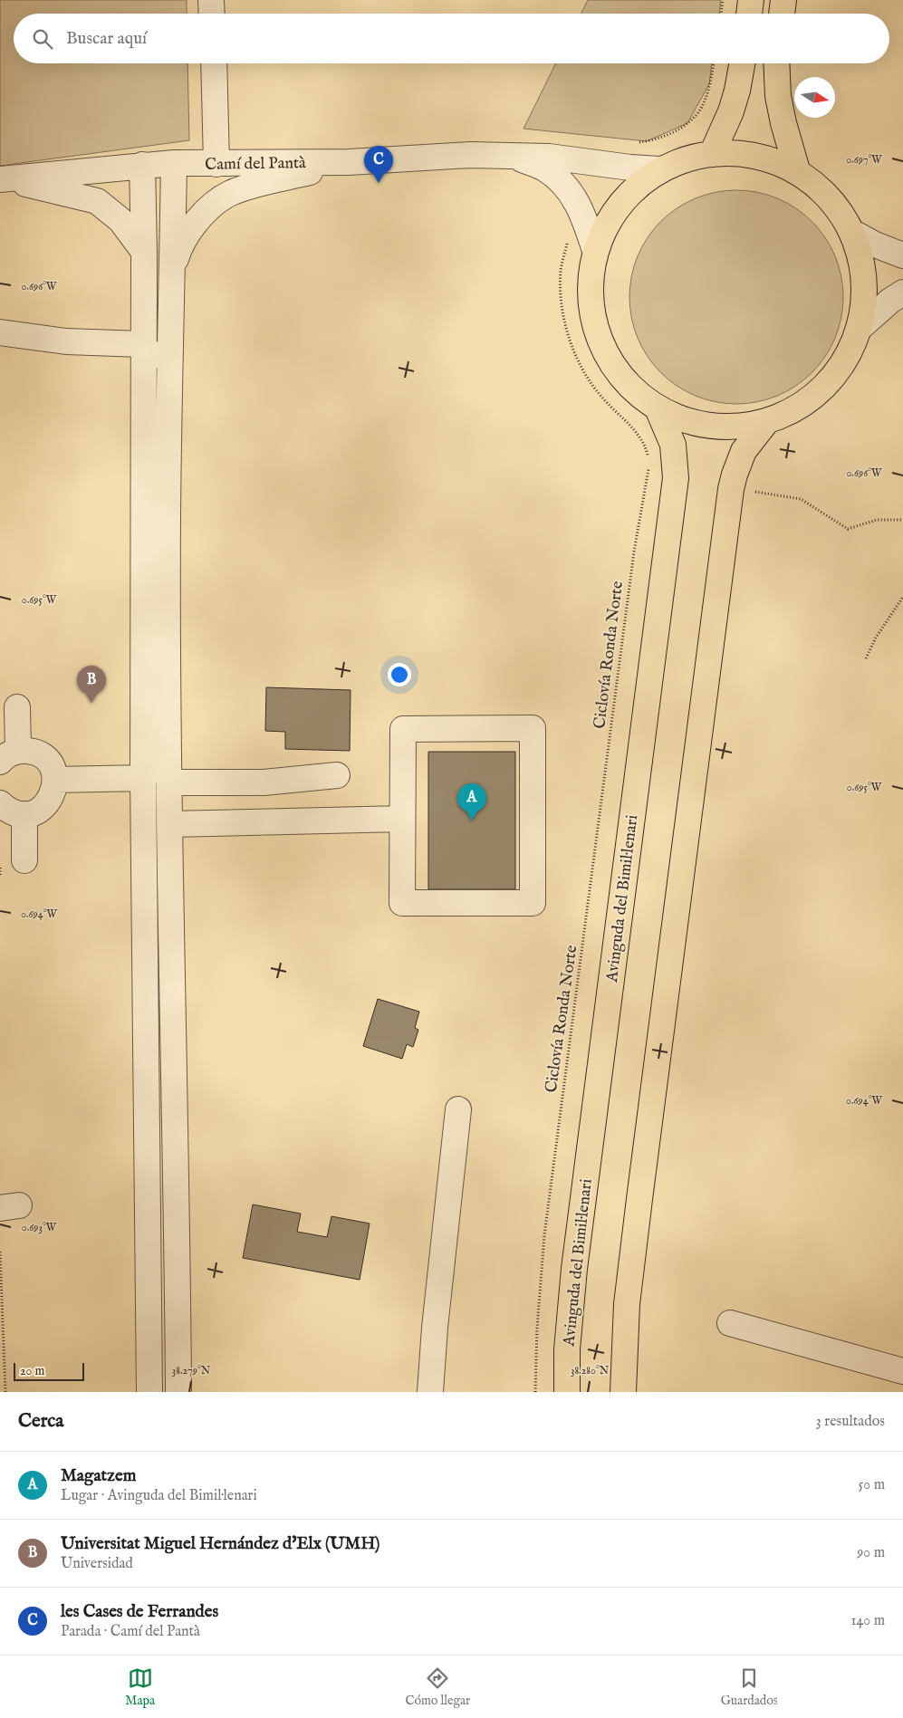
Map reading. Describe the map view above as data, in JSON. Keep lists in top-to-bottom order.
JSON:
{
  "streets": {
    "main road": ["Avinguda del Bimil·lenari"],
    "street": ["Camí del Pantà"],
    "path": ["Ciclovía Ronda Norte"]
  },
  "scale_bar": "20 m",
  "north": "right",
  "page": {
    "search": "Buscar aquí",
    "pins": ["C", "B", "A"],
    "scale": "20 m",
    "heading": ["Cerca", "3 resultados"],
    "list": [
      {
        "mark": "A",
        "name": "Magatzem",
        "note": "Lugar · Avinguda del Bimil·lenari",
        "value": "50 m"
      },
      {
        "mark": "B",
        "name": "Universitat Miguel Hernández d'Elx (UMH)",
        "note": "Universidad",
        "value": "90 m"
      },
      {
        "mark": "C",
        "name": "les Cases de Ferrandes",
        "note": "Parada · Camí del Pantà",
        "value": "140 m"
      }
    ],
    "nav": ["Mapa", "Cómo llegar", "Guardados"]
  },
  "coordinates": [
    "0.697°W",
    "0.696°W",
    "0.695°W",
    "0.694°W",
    "0.693°W",
    "38.279°N",
    "38.280°N"
  ]
}
